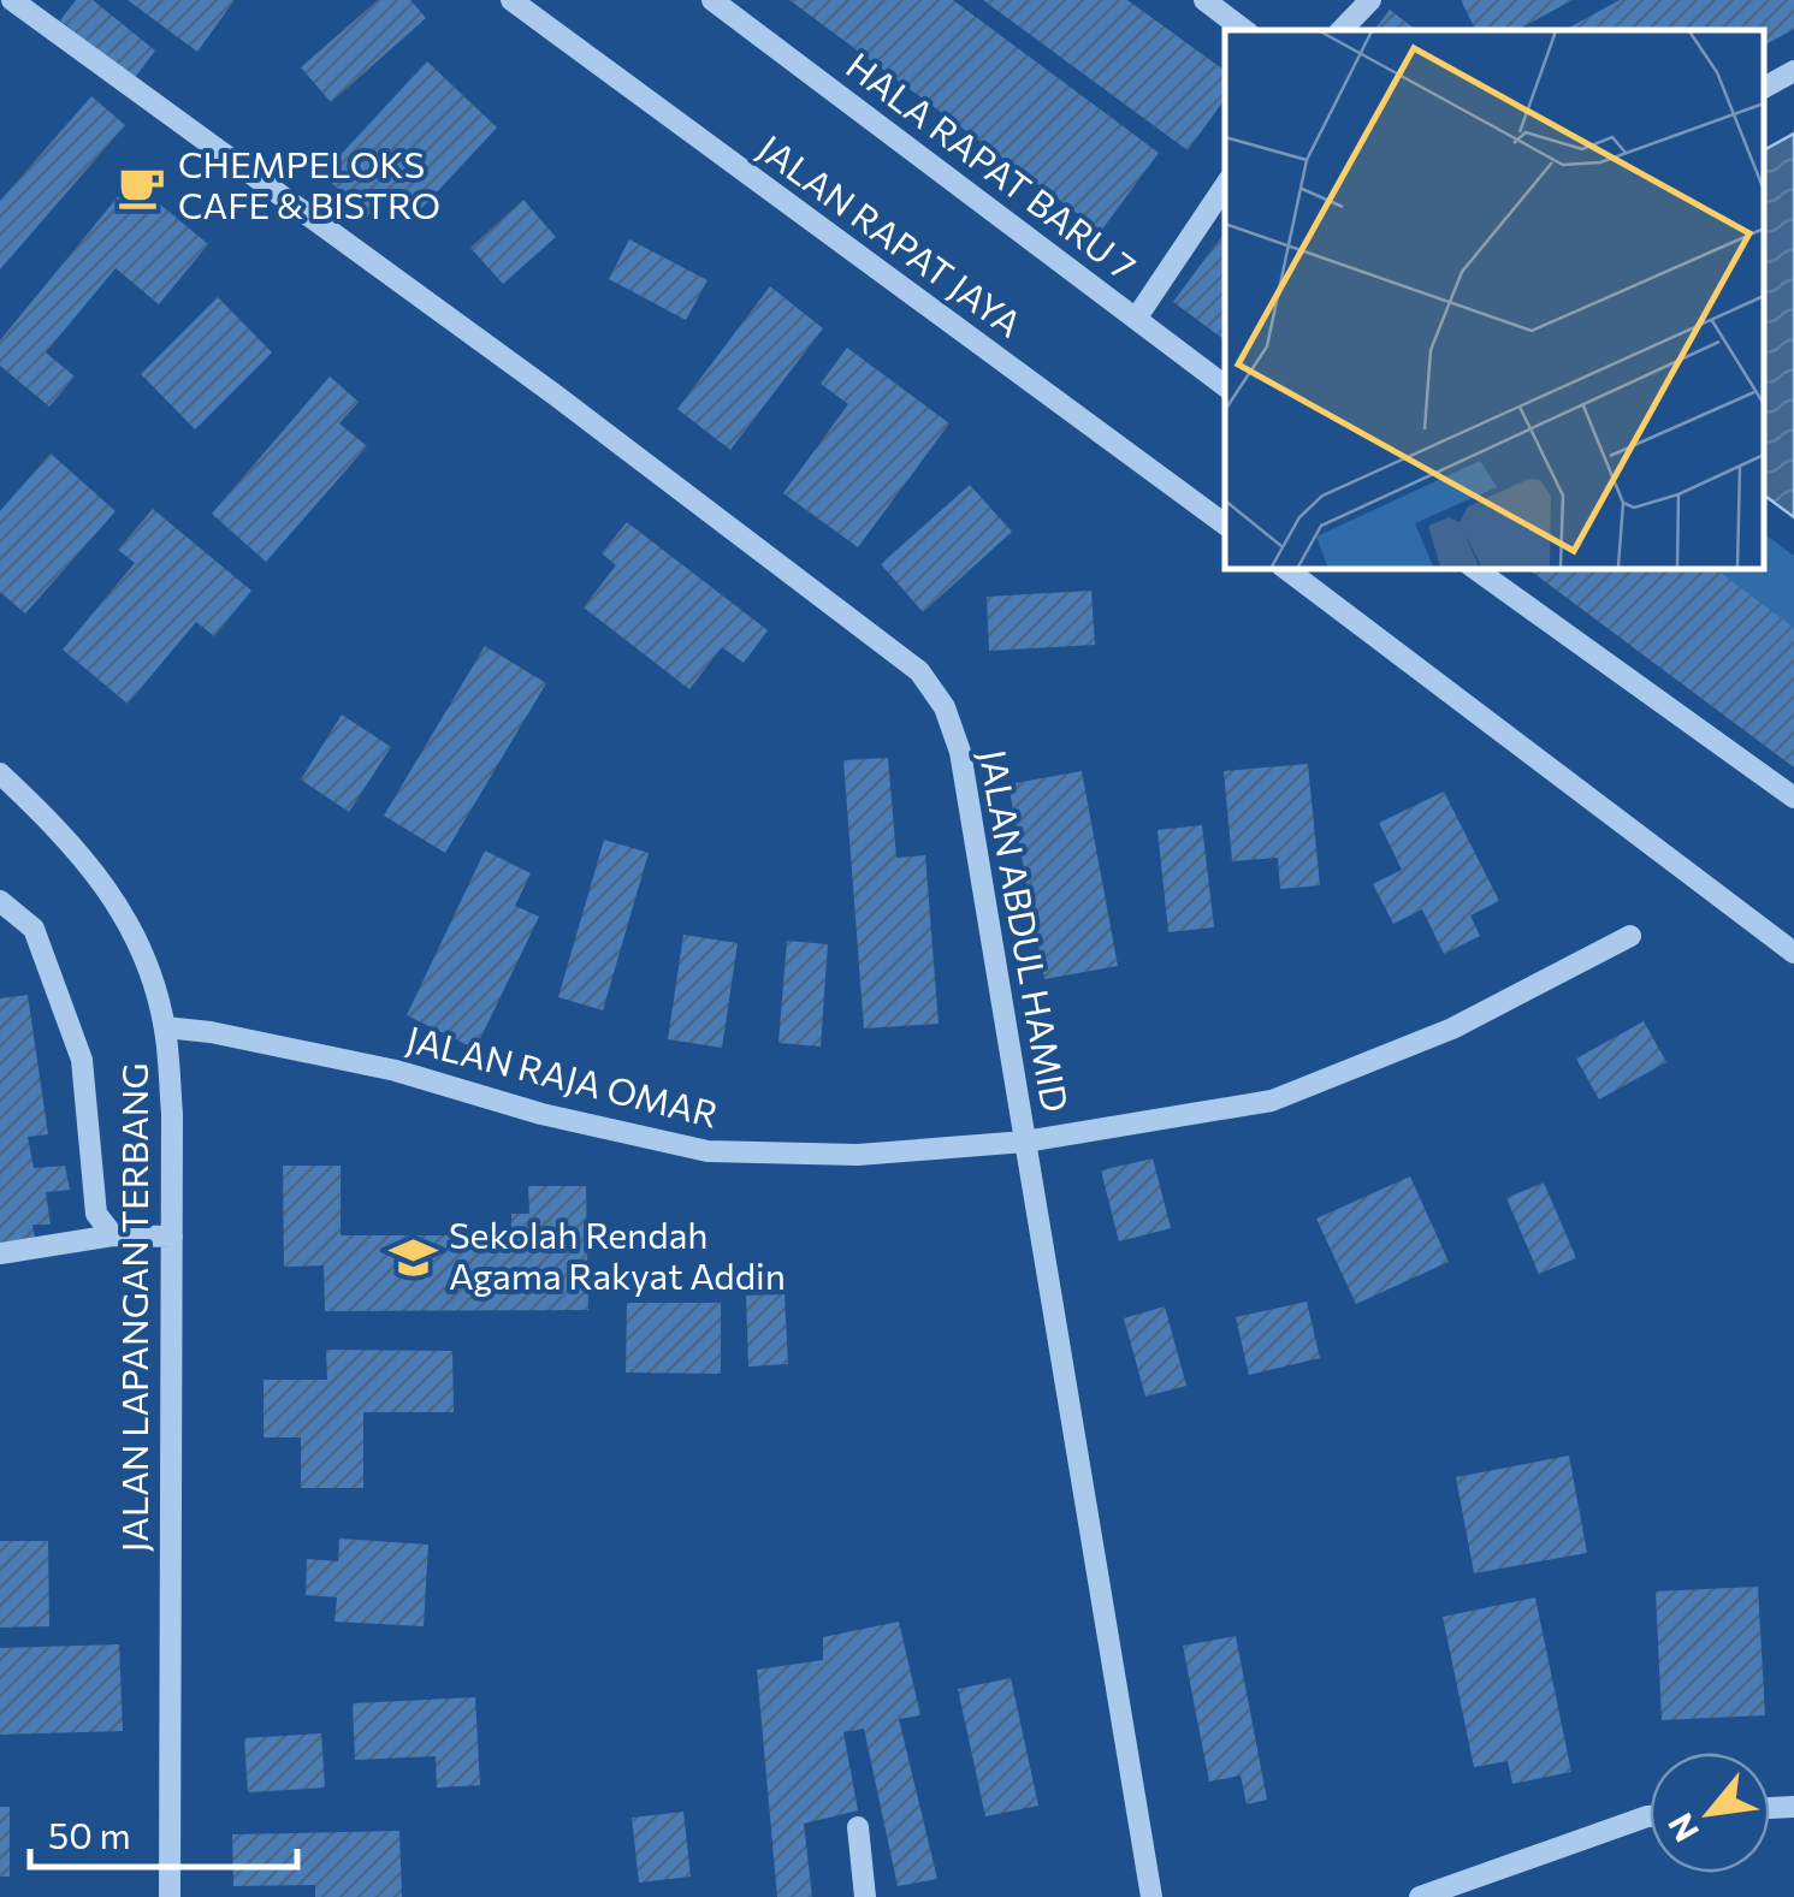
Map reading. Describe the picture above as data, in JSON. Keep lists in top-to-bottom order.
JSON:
{
  "streets": {
    "street": [
      "HALA RAPAT BARU 7",
      "JALAN RAPAT JAYA",
      "JALAN ABDUL HAMID",
      "JALAN RAJA OMAR",
      "JALAN LAPANGAN TERBANG"
    ]
  },
  "crossings": [
    ["JALAN ABDUL HAMID", "JALAN RAJA OMAR"],
    ["JALAN RAJA OMAR", "JALAN LAPANGAN TERBANG"]
  ],
  "places": {
    "cafe": ["CHEMPELOKS CAFE & BISTRO"],
    "school or university": ["Sekolah Rendah Agama Rakyat Addin"]
  },
  "scale_bar": "50 m",
  "north": "bottom left"
}
